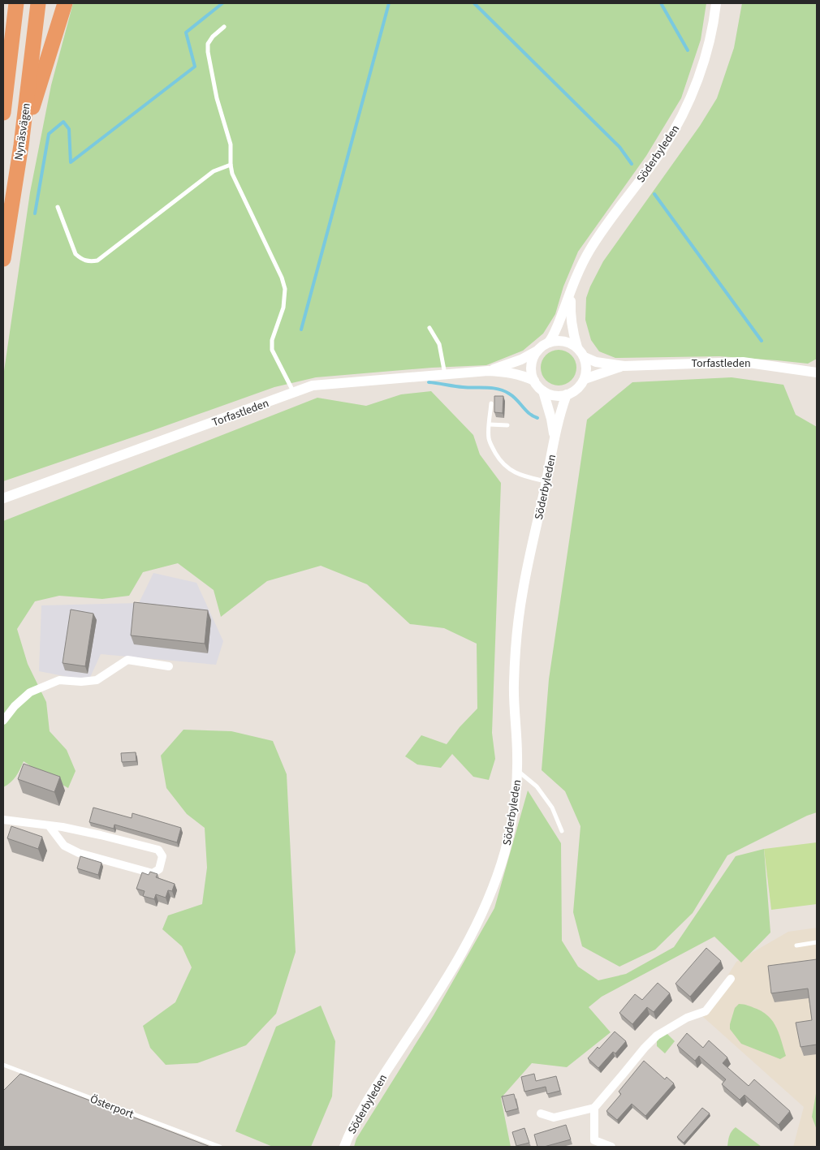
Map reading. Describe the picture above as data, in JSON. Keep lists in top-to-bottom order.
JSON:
{
  "streets": {
    "highway": ["Nynäsvägen"],
    "street": ["Söderbyleden", "Torfastleden"],
    "lane": ["Österport"]
  },
  "crossings": [
    ["Söderbyleden", "Torfastleden"]
  ]
}
